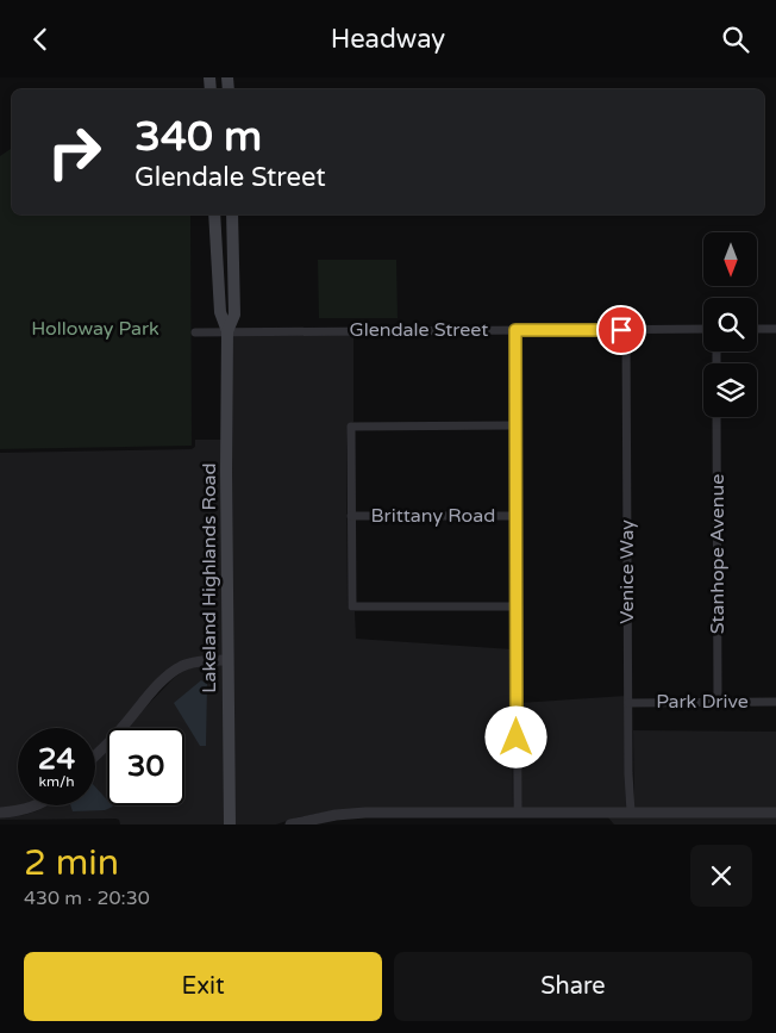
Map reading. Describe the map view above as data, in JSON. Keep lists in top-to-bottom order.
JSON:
{
  "streets": {
    "main road": ["Lakeland Highlands Road"],
    "street": [
      "Glendale Street",
      "Brittany Road",
      "Stanhope Avenue",
      "Venice Way",
      "Park Drive"
    ]
  },
  "crossings": [
    ["Glendale Street", "Venice Way"],
    ["Glendale Street", "Lakeland Highlands Road"],
    ["Stanhope Avenue", "Park Drive"],
    ["Venice Way", "Park Drive"]
  ],
  "parks": ["Holloway Park"],
  "north": "bottom",
  "page": {
    "header": "Headway",
    "turn": ["340 m", "Glendale Street"],
    "speed": "24 km/h",
    "limit": "30",
    "heading": ["2 min", "430 m · 20:30"],
    "buttons": ["Exit", "Share"]
  }
}
